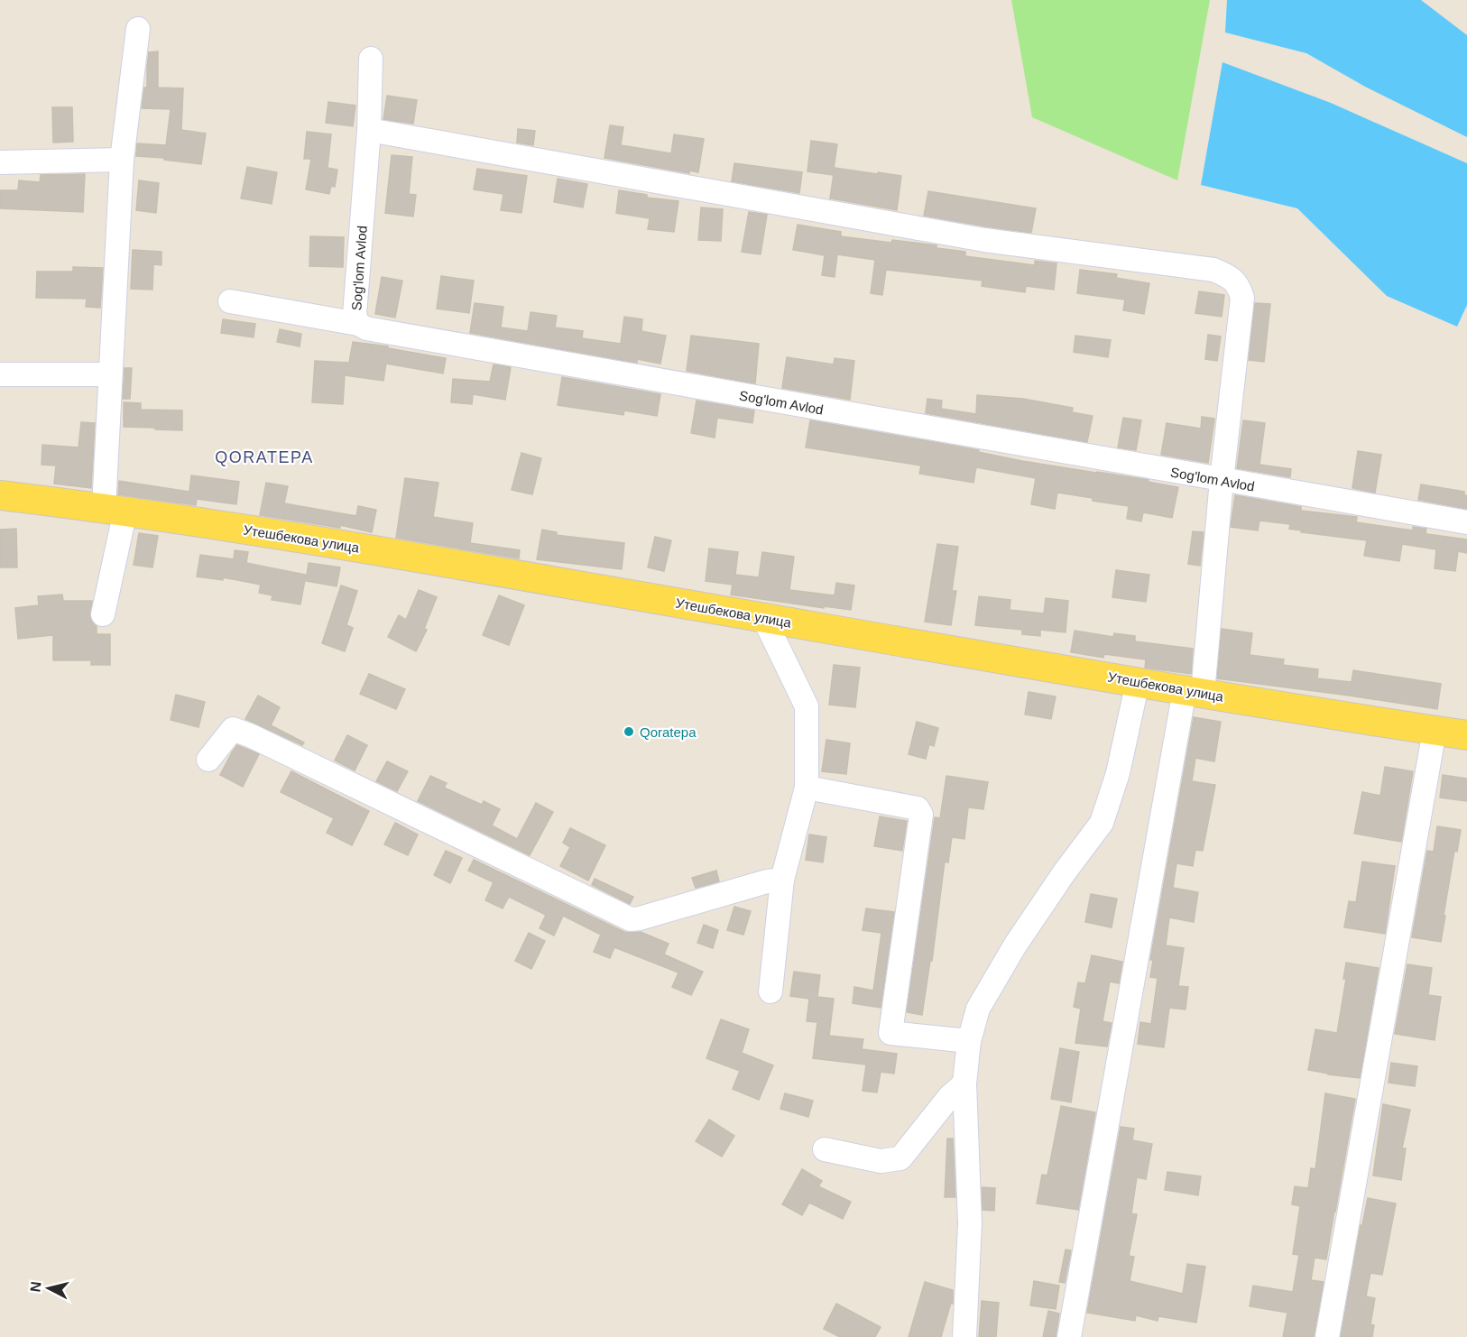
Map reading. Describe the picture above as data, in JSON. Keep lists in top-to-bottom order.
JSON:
{
  "streets": {
    "main road": ["Утешбекова улица"],
    "street": ["Sog'lom Avlod"]
  },
  "districts": ["QORATEPA"],
  "places": ["Qoratepa"],
  "north": "left"
}
